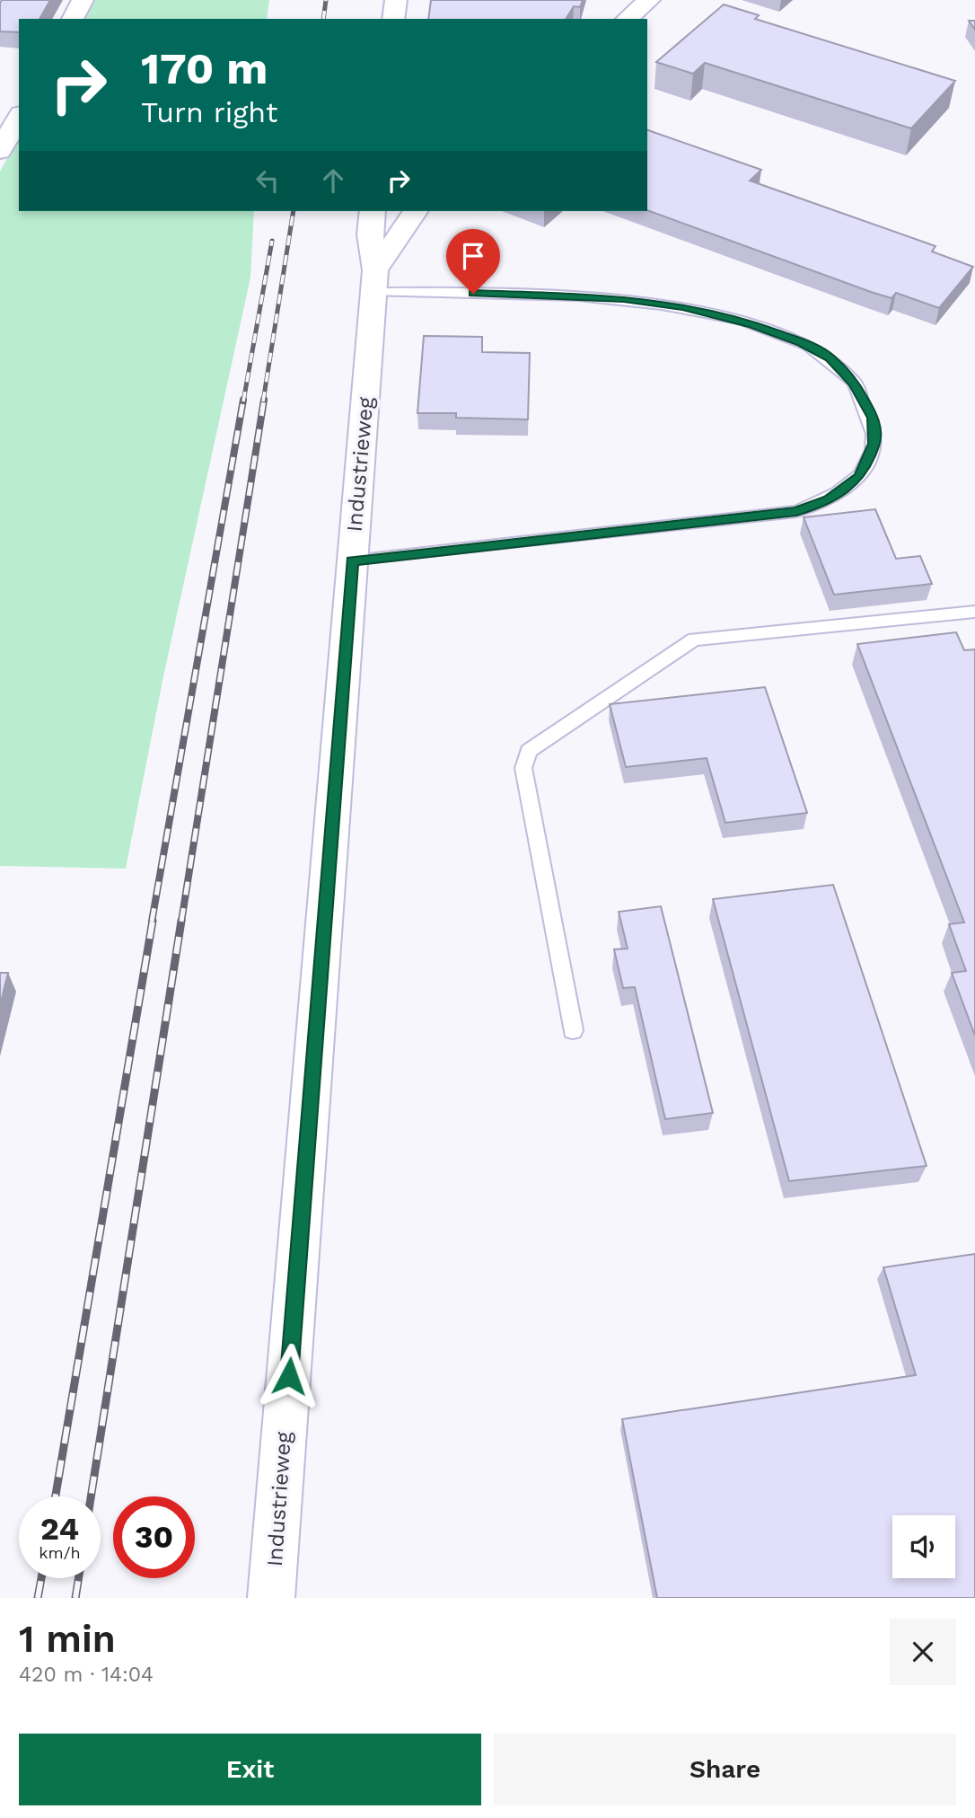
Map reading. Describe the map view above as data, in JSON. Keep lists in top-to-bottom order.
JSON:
{
  "streets": {
    "street": ["Industrieweg"]
  },
  "page": {
    "turn": ["170 m", "Turn right"],
    "speed": "24 km/h",
    "limit": "30",
    "heading": ["1 min", "420 m · 14:04"],
    "buttons": ["Exit", "Share"]
  }
}
